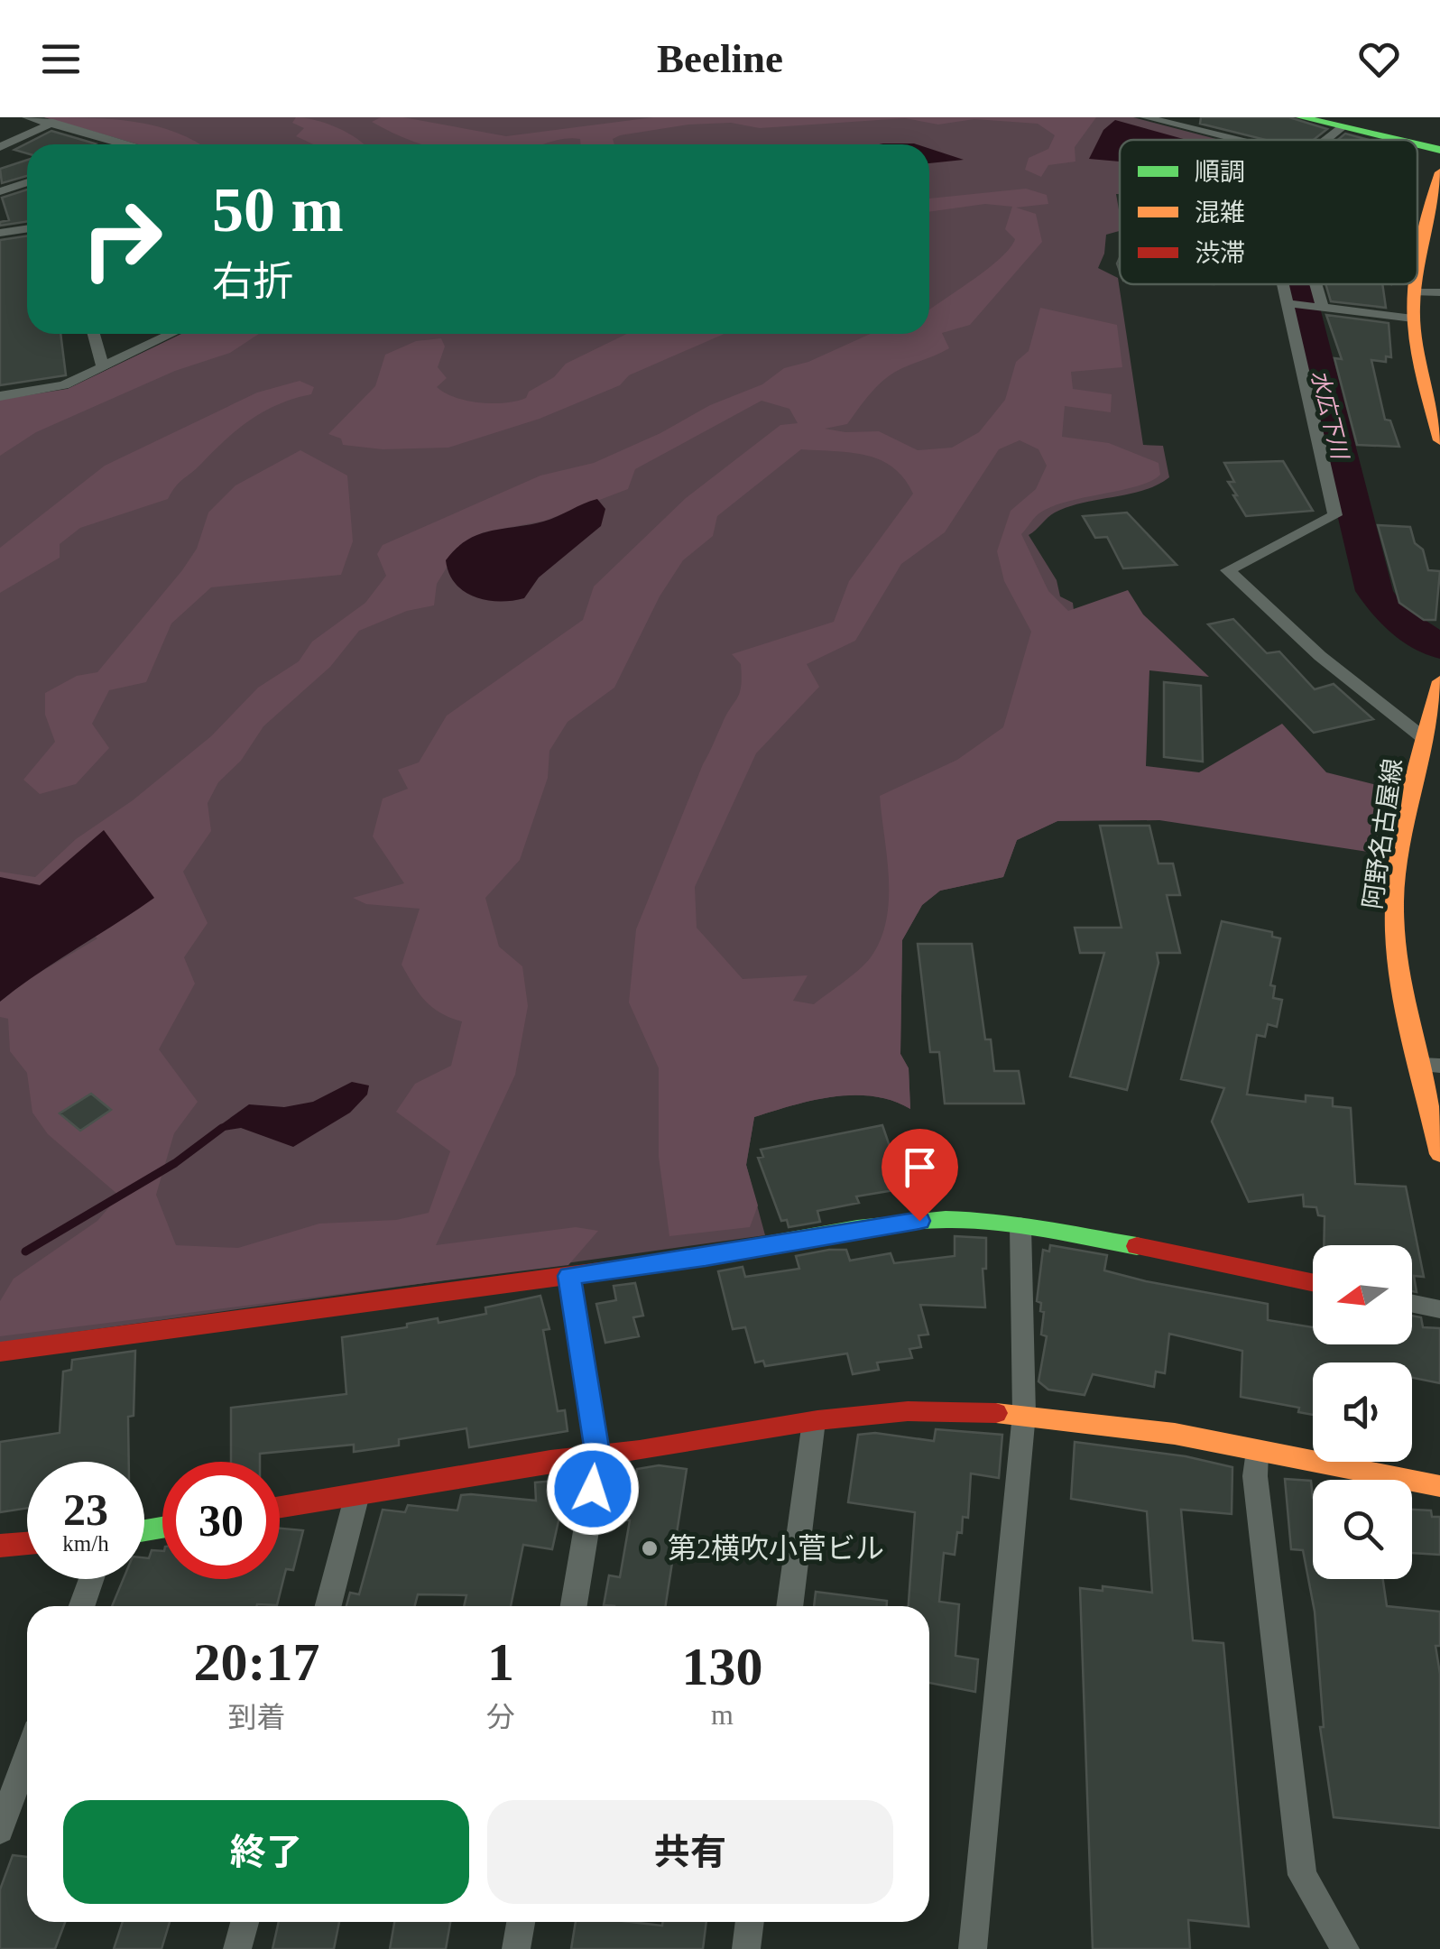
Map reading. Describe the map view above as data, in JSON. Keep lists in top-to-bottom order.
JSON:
{
  "streets": {
    "street": ["阿野名古屋線"]
  },
  "water": ["水広下川"],
  "places": ["第2横吹小菅ビル"],
  "legend": ["順調", "混雑", "渋滞"],
  "north": "left",
  "page": {
    "header": "Beeline",
    "turn": ["50 m", "右折"],
    "speed": "23 km/h",
    "limit": "30",
    "eta": [
      "20:17",
      "到着",
      "1",
      "分",
      "130",
      "m"
    ],
    "buttons": ["終了", "共有"]
  }
}
